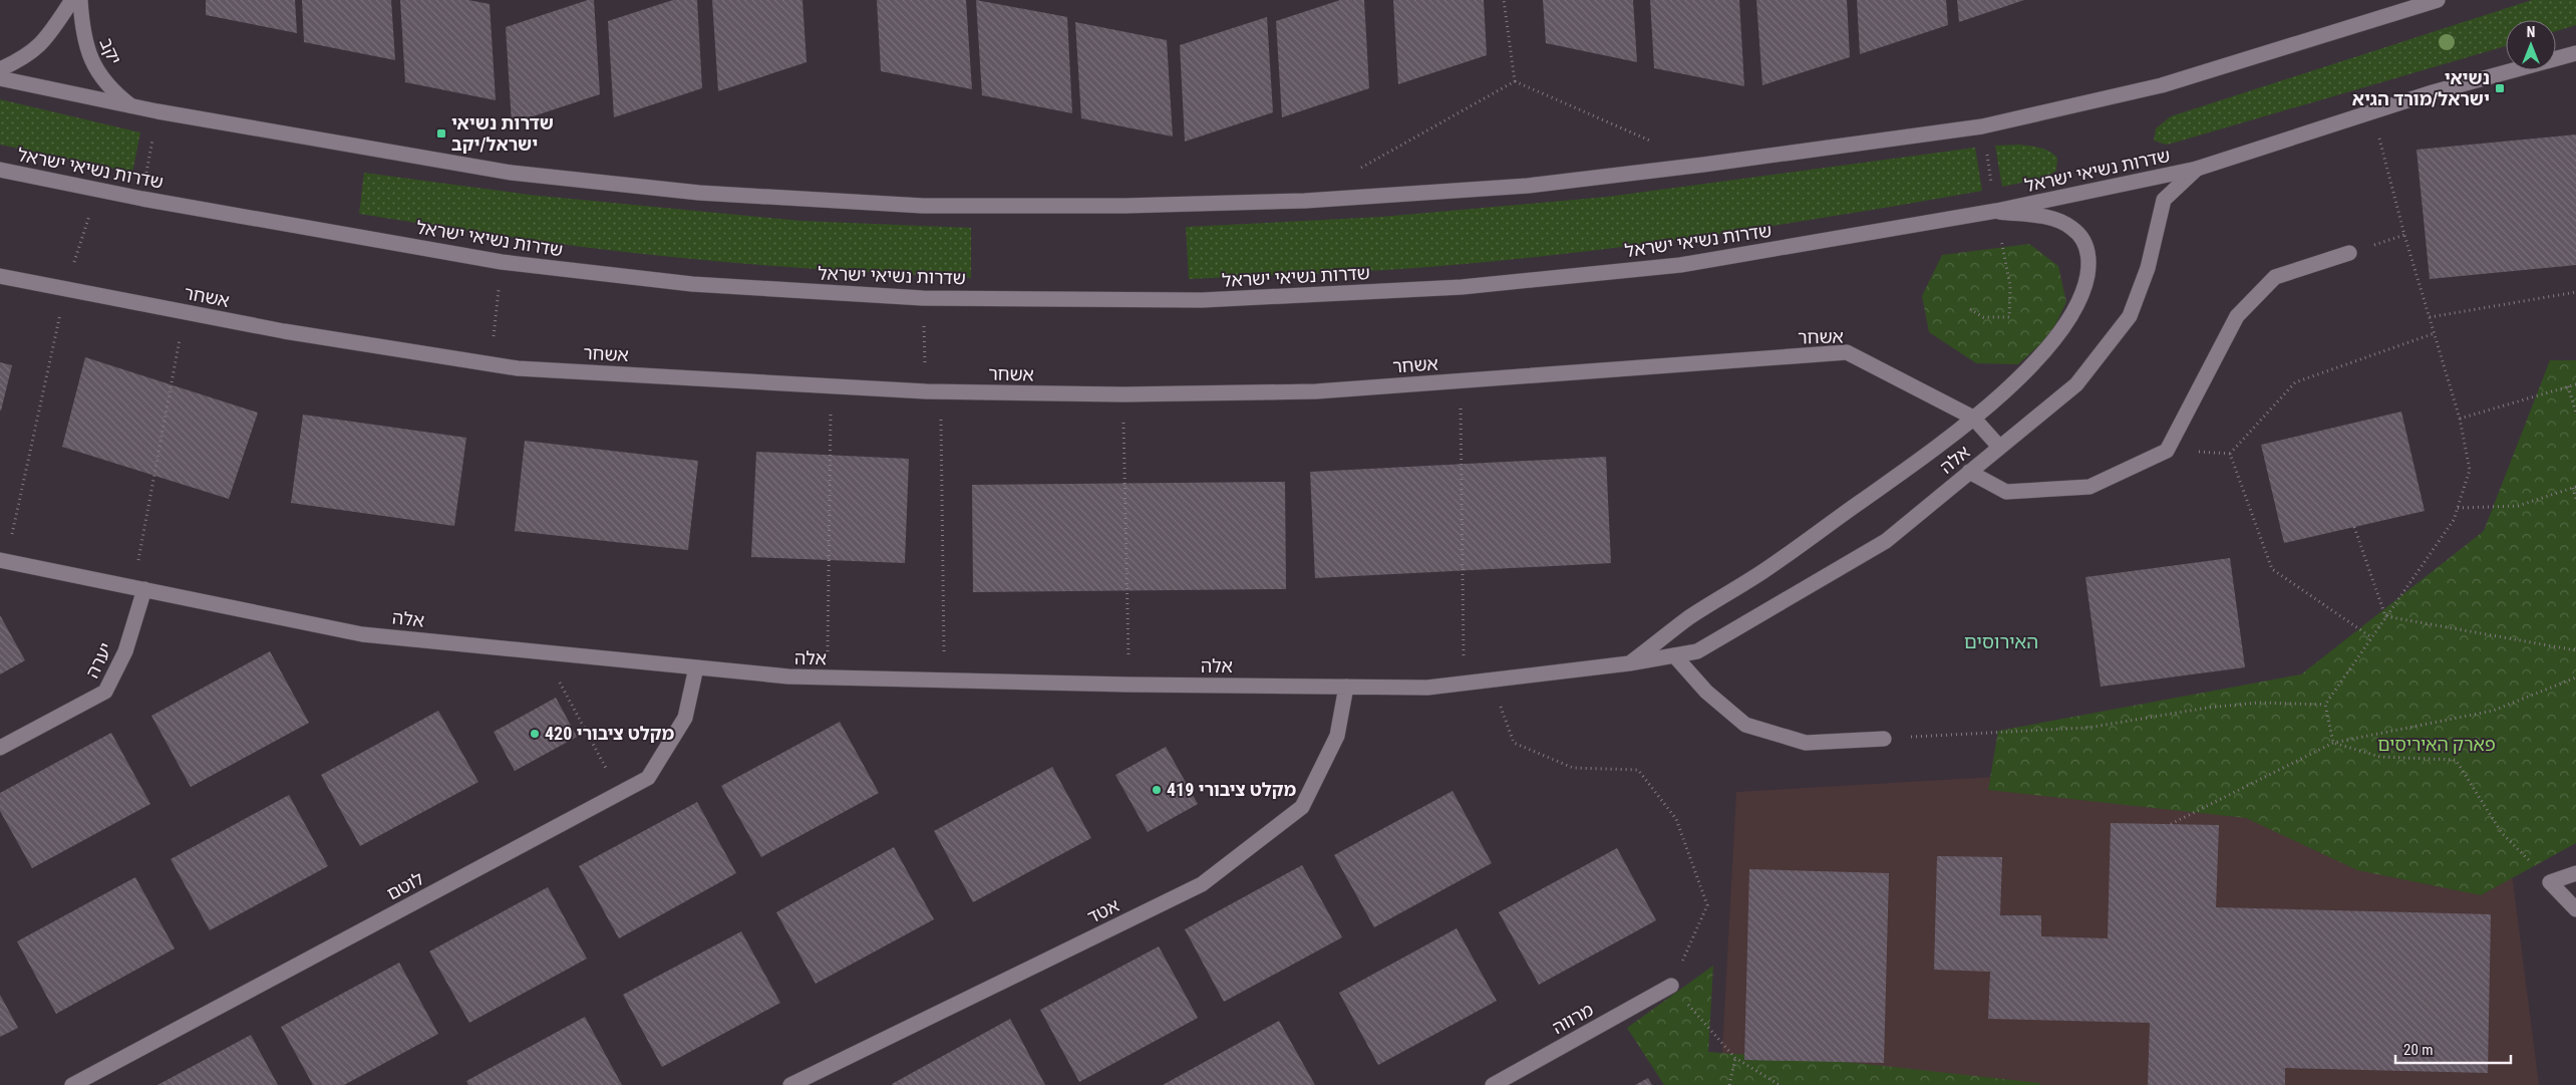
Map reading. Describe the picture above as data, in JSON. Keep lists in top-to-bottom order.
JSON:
{
  "streets": {
    "street": [
      "יקב",
      "שדרות נשיאי ישראל",
      "אשחר",
      "אלה",
      "יערה",
      "לוטם",
      "אטד",
      "מרווה"
    ]
  },
  "crossings": [
    ["שדרות נשיאי ישראל", "אלה"],
    ["אשחר", "אלה"],
    ["אלה", "יערה"],
    ["אלה", "לוטם"],
    ["אלה", "אטד"]
  ],
  "districts": ["האירוסים"],
  "parks": ["פארק האיריסים"],
  "places": {
    "transit": ["נשיאי ישראל/מורד הגיא", "שדרות נשיאי ישראל/יקב"],
    "other": ["מקלט ציבורי 420", "מקלט ציבורי 419"]
  },
  "scale_bar": "20 m",
  "north": "top"
}
